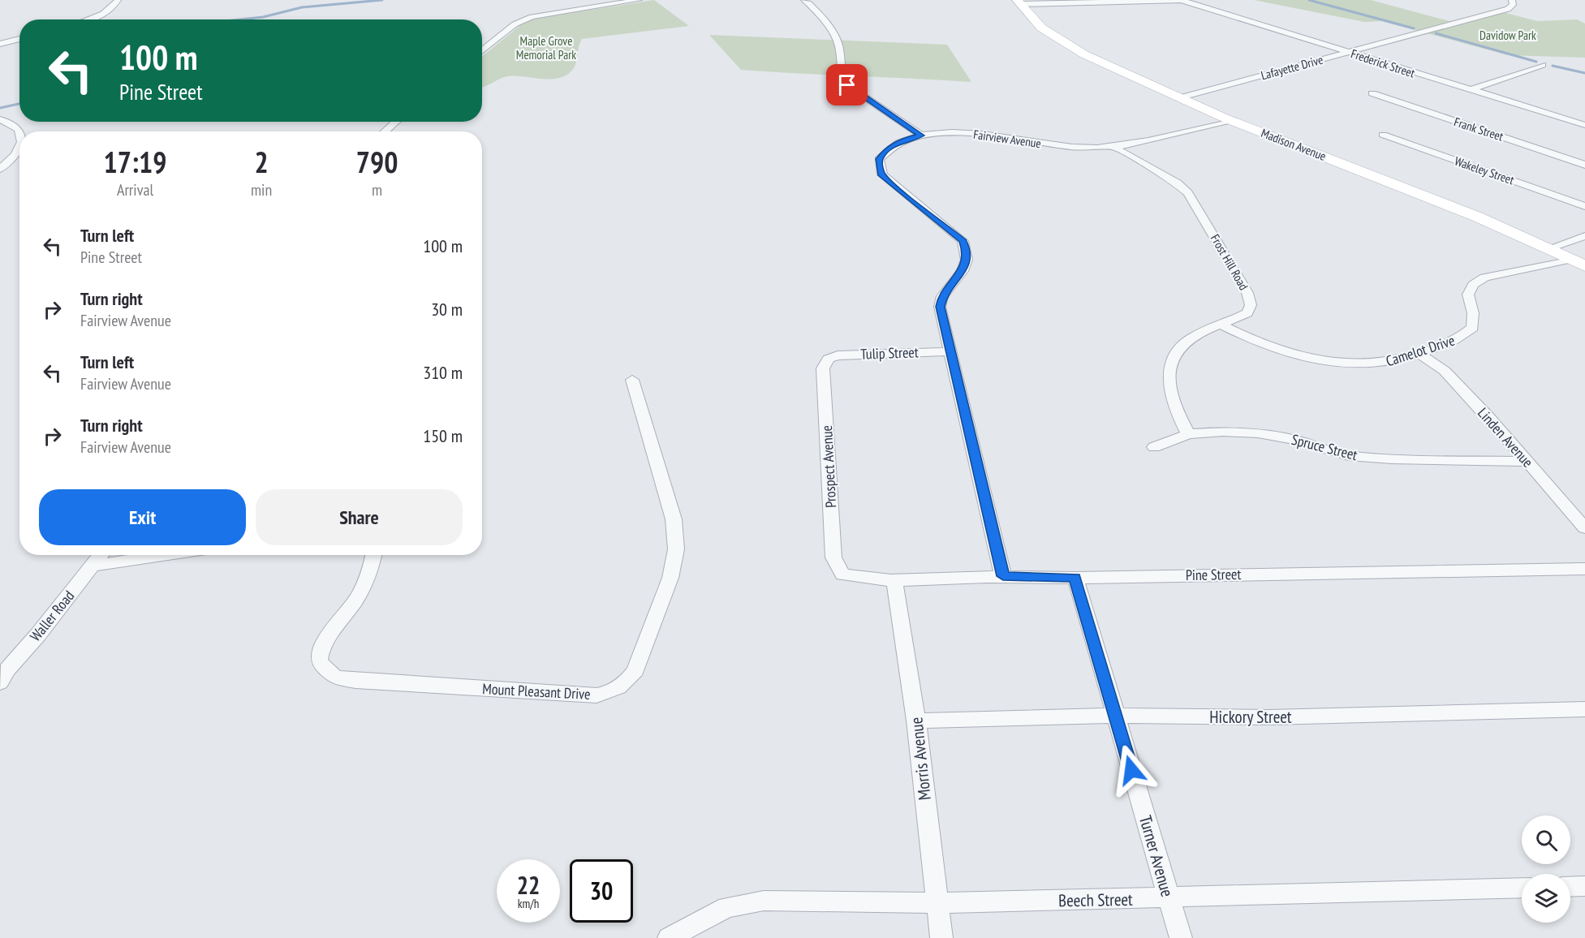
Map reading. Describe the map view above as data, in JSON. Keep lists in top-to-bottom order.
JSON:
{
  "streets": {
    "street": [
      "Frederick Street",
      "Lafayette Drive",
      "Frank Street",
      "Fairview Avenue",
      "Madison Avenue",
      "Wakeley Street",
      "Frost Hill Road",
      "Camelot Drive",
      "Tulip Street",
      "Linden Avenue",
      "Spruce Street",
      "Prospect Avenue",
      "Pine Street",
      "Waller Road",
      "Mount Pleasant Drive",
      "Hickory Street",
      "Morris Avenue",
      "Turner Avenue",
      "Beech Street"
    ]
  },
  "crossings": [
    ["Frederick Street", "Lafayette Drive"],
    ["Frederick Street", "Madison Avenue"],
    ["Lafayette Drive", "Madison Avenue"],
    ["Fairview Avenue", "Madison Avenue"],
    ["Fairview Avenue", "Frost Hill Road"],
    ["Fairview Avenue", "Tulip Street"],
    ["Fairview Avenue", "Pine Street"],
    ["Madison Avenue", "Camelot Drive"],
    ["Frost Hill Road", "Camelot Drive"],
    ["Frost Hill Road", "Spruce Street"],
    ["Camelot Drive", "Linden Avenue"],
    ["Tulip Street", "Prospect Avenue"],
    ["Linden Avenue", "Spruce Street"],
    ["Prospect Avenue", "Pine Street"],
    ["Pine Street", "Morris Avenue"],
    ["Pine Street", "Turner Avenue"],
    ["Hickory Street", "Morris Avenue"],
    ["Hickory Street", "Turner Avenue"],
    ["Morris Avenue", "Beech Street"],
    ["Turner Avenue", "Beech Street"]
  ],
  "parks": ["Davidow Park", "Maple Grove Memorial Park"],
  "page": {
    "turn": ["100 m", "Pine Street"],
    "eta": [
      "17:19",
      "Arrival",
      "2",
      "min",
      "790",
      "m"
    ],
    "list": [
      {
        "name": "Turn left",
        "note": "Pine Street",
        "value": "100 m"
      },
      {
        "name": "Turn right",
        "note": "Fairview Avenue",
        "value": "30 m"
      },
      {
        "name": "Turn left",
        "note": "Fairview Avenue",
        "value": "310 m"
      },
      {
        "name": "Turn right",
        "note": "Fairview Avenue",
        "value": "150 m"
      }
    ],
    "buttons": ["Exit", "Share"],
    "speed": "22 km/h",
    "limit": "30"
  }
}
